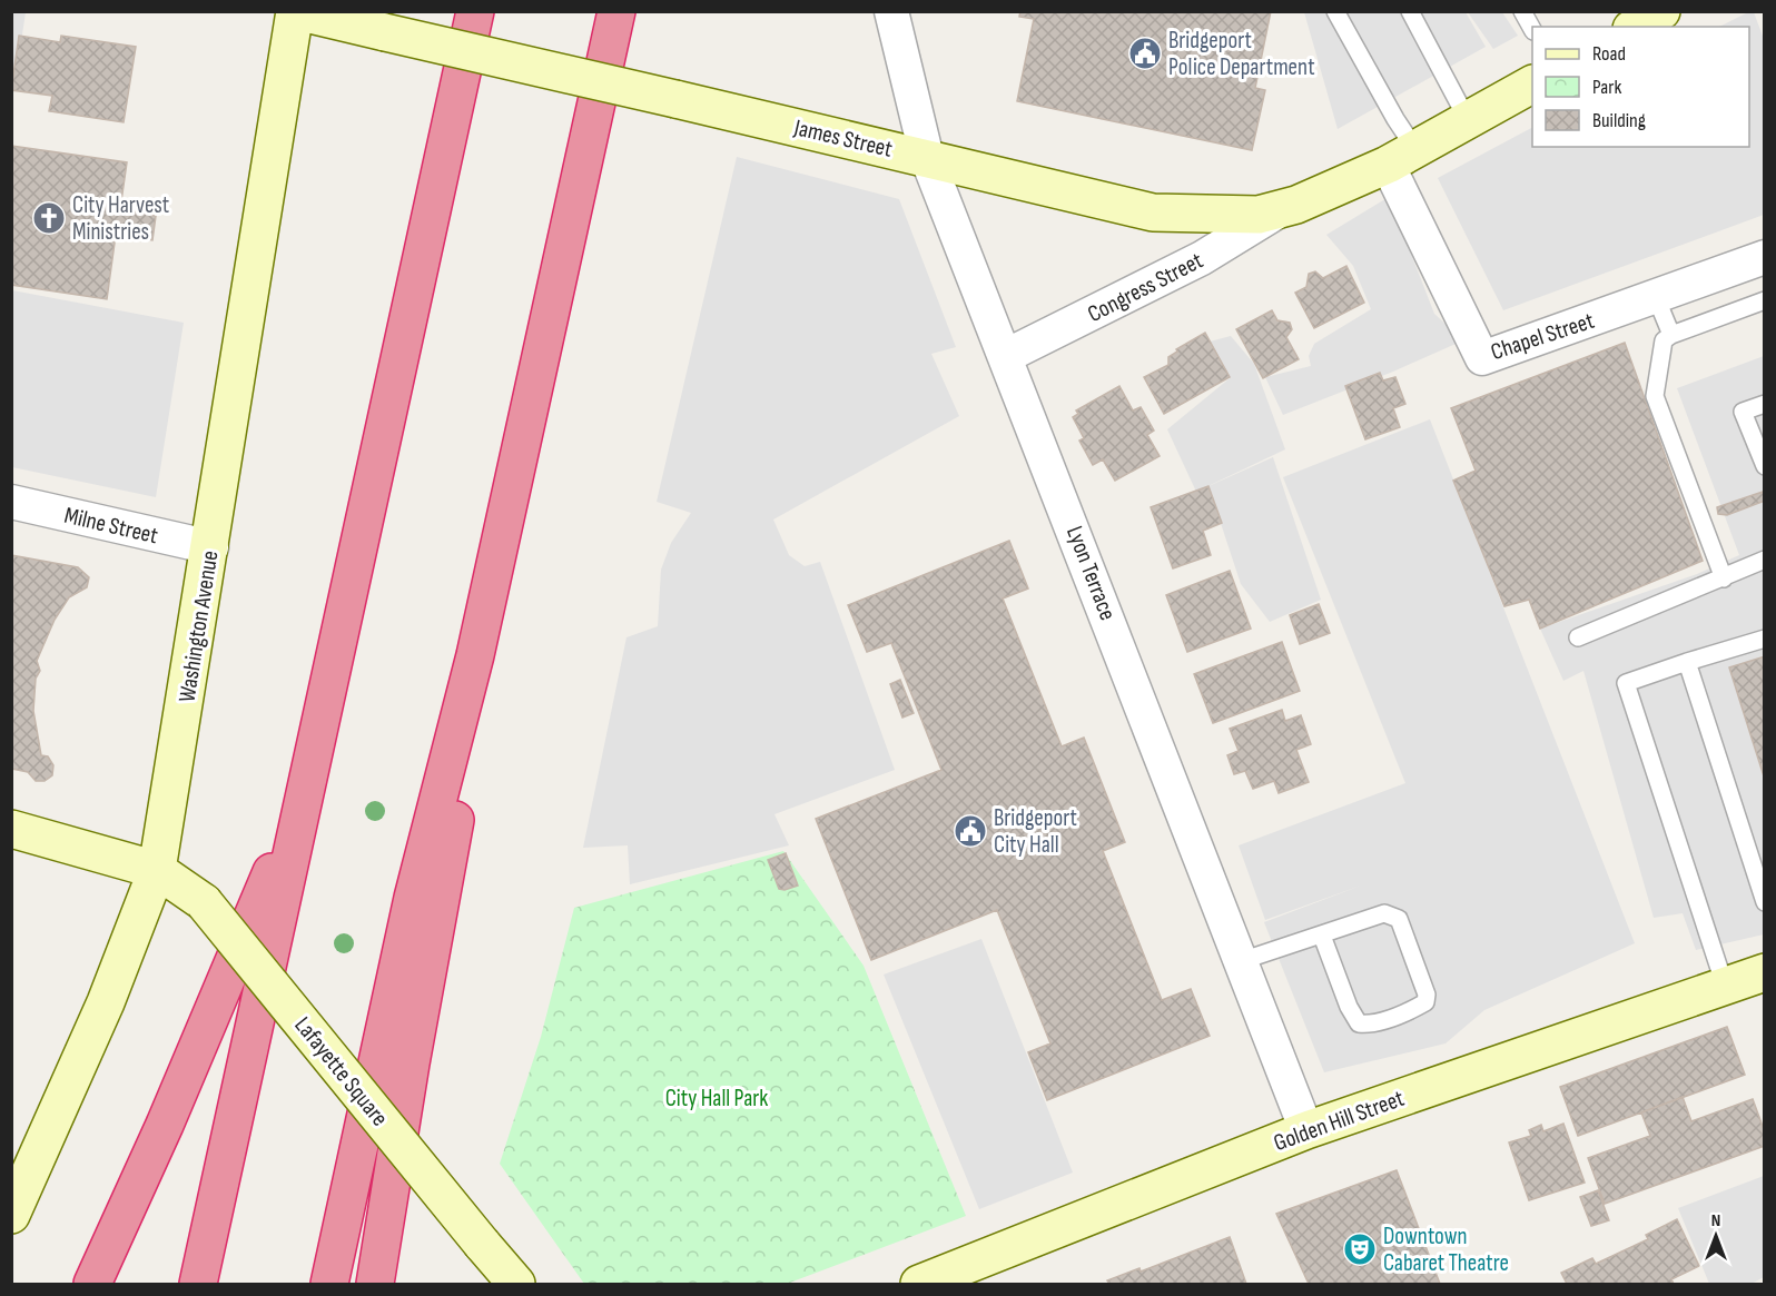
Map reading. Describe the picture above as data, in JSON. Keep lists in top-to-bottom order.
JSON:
{
  "streets": {
    "street": [
      "James Street",
      "Congress Street",
      "Chapel Street",
      "Milne Street",
      "Lyon Terrace",
      "Washington Avenue",
      "Lafayette Square",
      "Golden Hill Street"
    ]
  },
  "crossings": [
    ["James Street", "Congress Street"],
    ["James Street", "Chapel Street"],
    ["James Street", "Lyon Terrace"],
    ["James Street", "Washington Avenue"],
    ["Congress Street", "Lyon Terrace"],
    ["Milne Street", "Washington Avenue"],
    ["Lyon Terrace", "Golden Hill Street"],
    ["Washington Avenue", "Lafayette Square"]
  ],
  "parks": ["City Hall Park"],
  "places": {
    "public building": ["Bridgeport Police Department", "Bridgeport City Hall"],
    "church": ["City Harvest Ministries"],
    "theatre": ["Downtown Cabaret Theatre"]
  },
  "legend": ["Road", "Park", "Building"],
  "north": "top"
}
